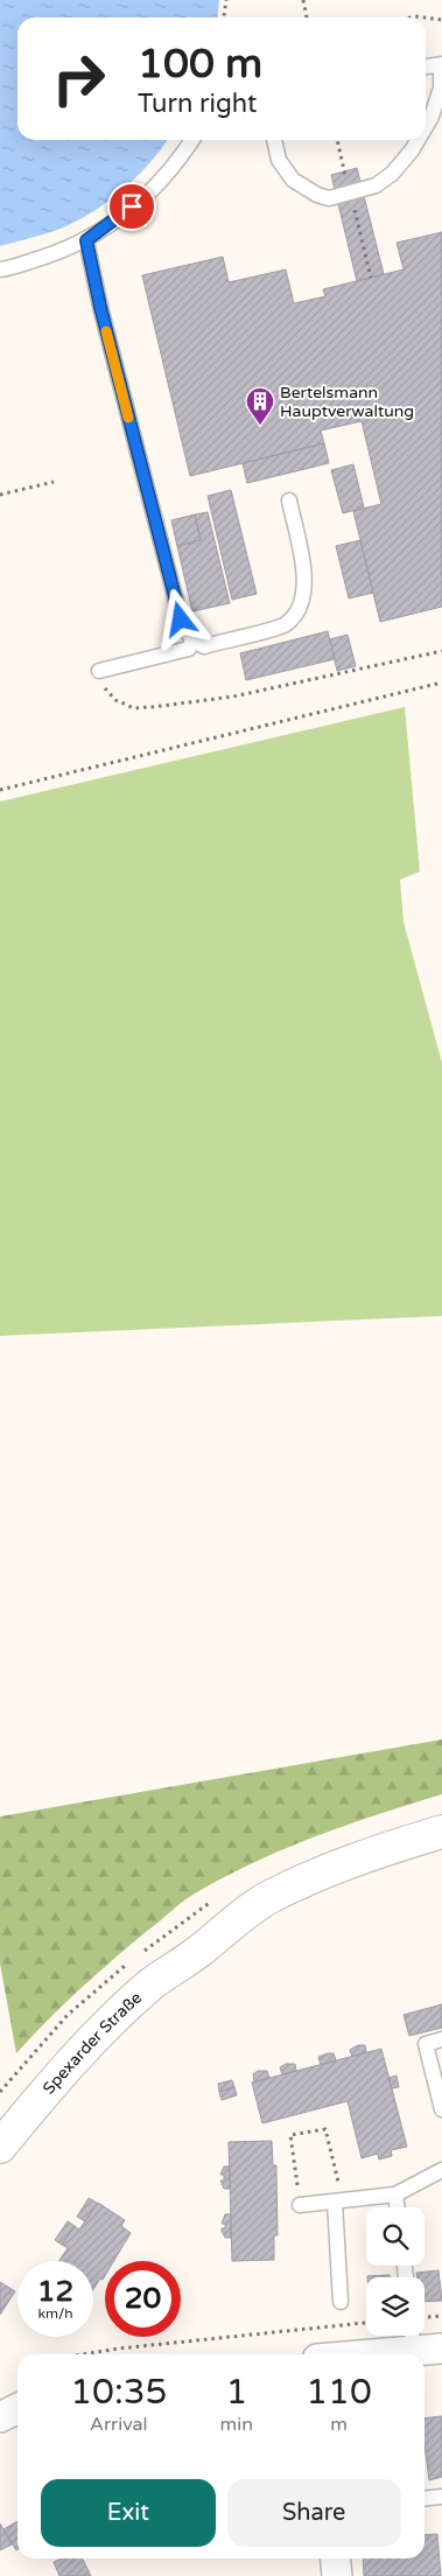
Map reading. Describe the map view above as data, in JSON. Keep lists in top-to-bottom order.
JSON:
{
  "streets": {
    "main road": ["Spexarder Straße"]
  },
  "places": {
    "building": ["Bertelsmann Hauptverwaltung"]
  },
  "page": {
    "turn": ["100 m", "Turn right"],
    "speed": "12 km/h",
    "limit": "20",
    "eta": [
      "10:35",
      "Arrival",
      "1",
      "min",
      "110",
      "m"
    ],
    "buttons": ["Exit", "Share"]
  }
}
